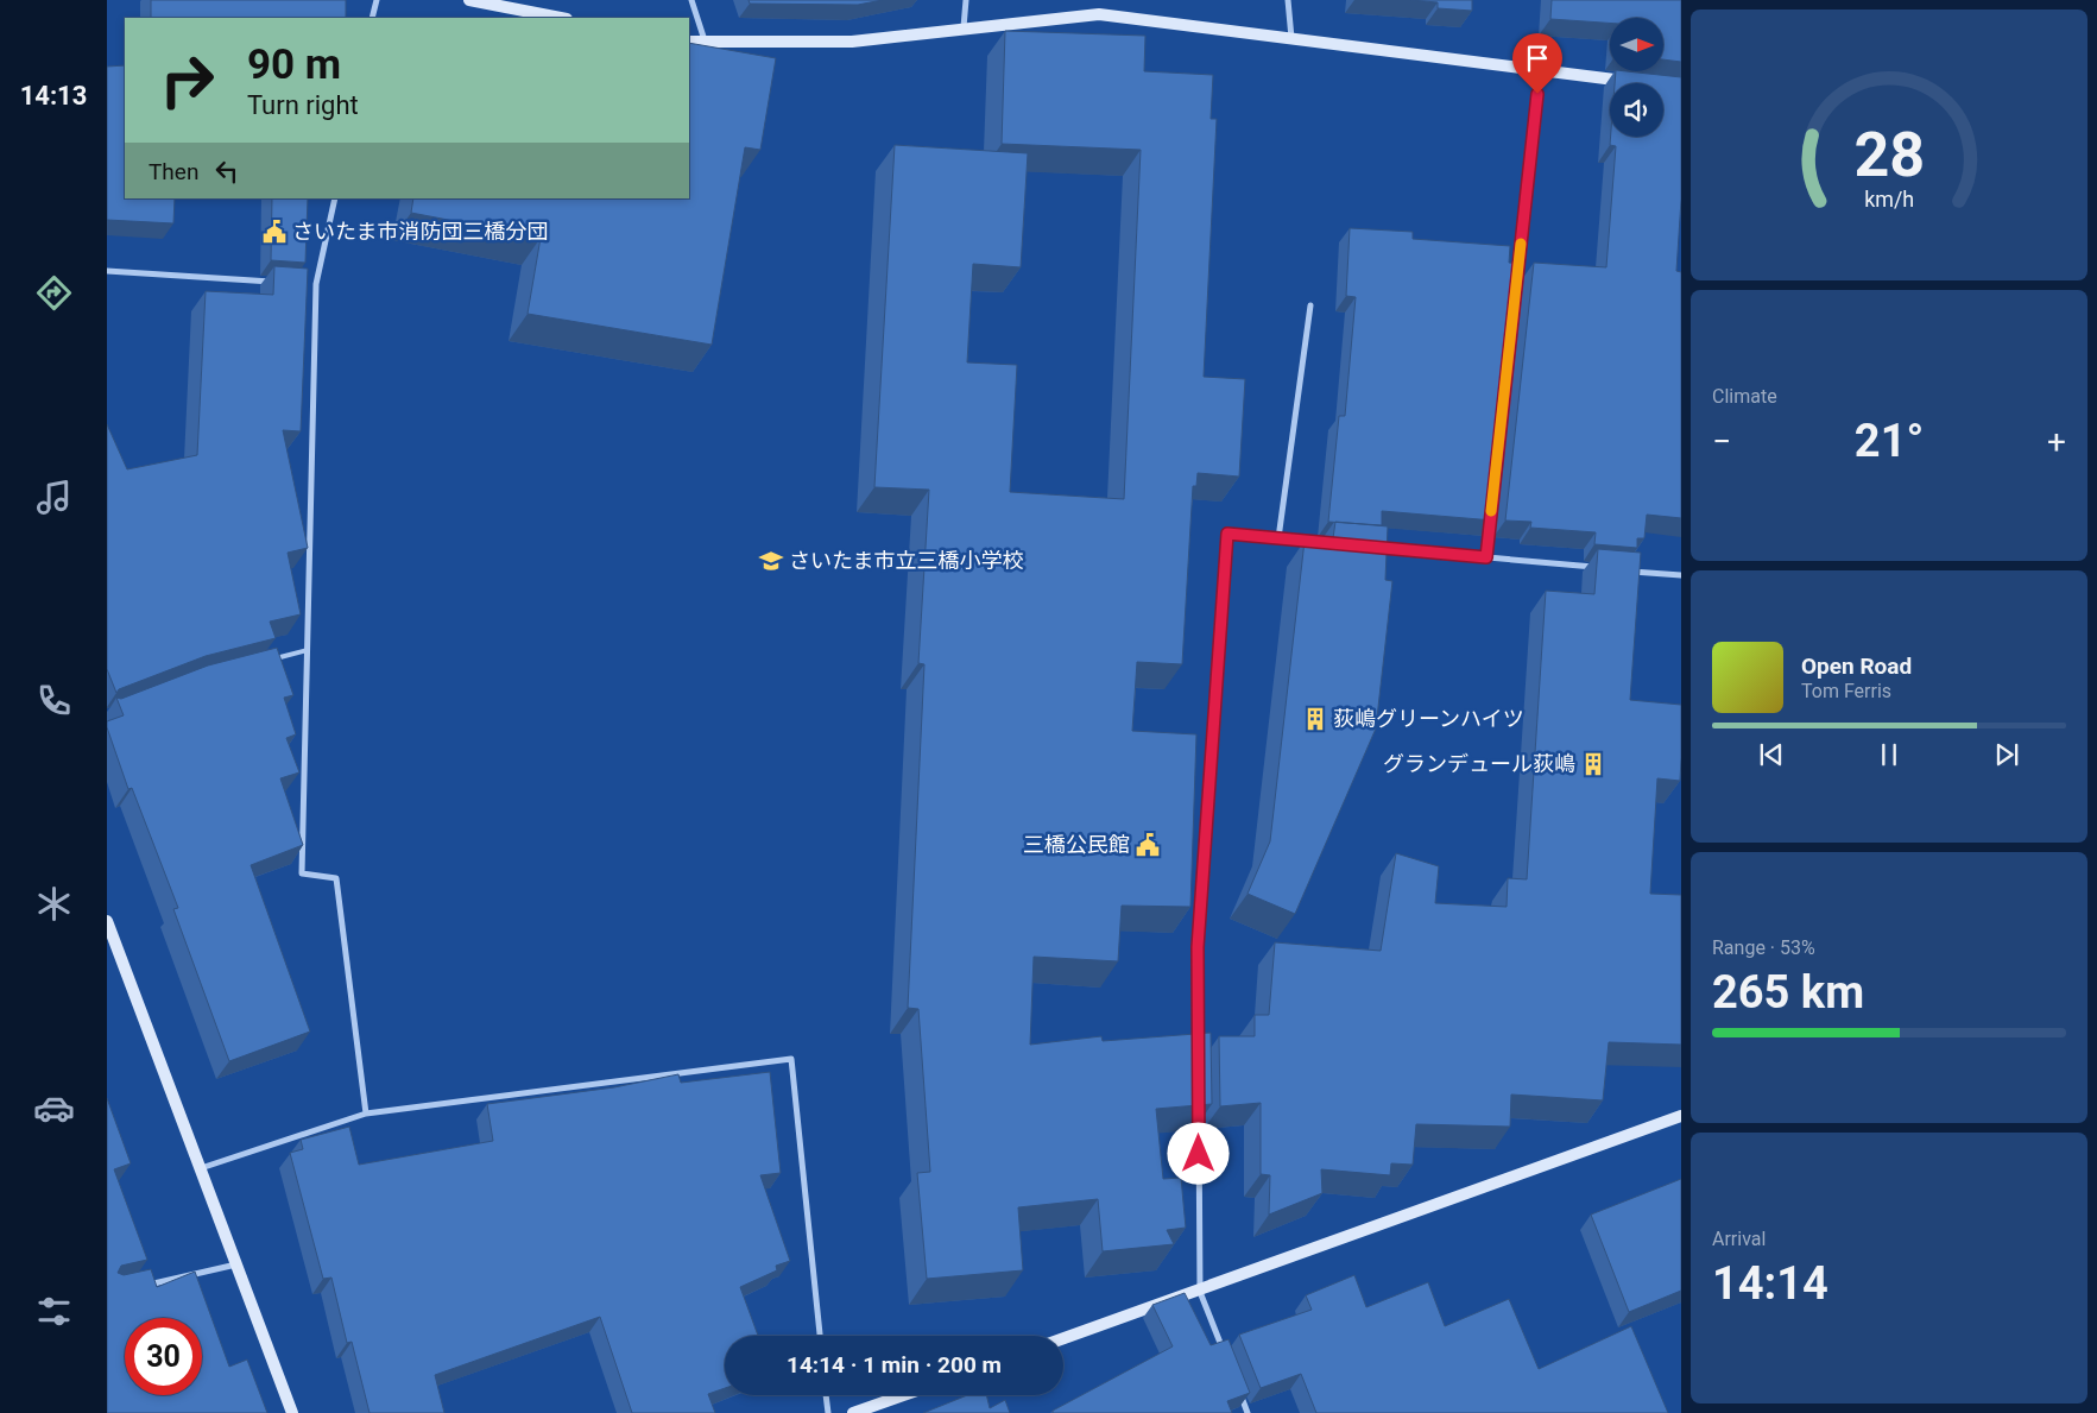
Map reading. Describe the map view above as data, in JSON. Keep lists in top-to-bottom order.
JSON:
{
  "places": {
    "public building": ["さいたま市消防団三橋分団", "三橋公民館"],
    "school or university": ["さいたま市立三橋小学校"],
    "building": ["荻嶋グリーンハイツ", "グランデュール荻嶋"]
  },
  "north": "right",
  "page": {
    "tabs": "14:13",
    "turn": ["90 m", "Turn right"],
    "then": "Then",
    "tile": [
      "Climate",
      ["Range · 53%", "265 km"],
      ["Arrival", "14:14"]
    ],
    "heat": ["−", "21°", "+"],
    "song": ["Open Road", "Tom Ferris"],
    "limit": "30",
    "trip": "14:14 · 1 min · 200 m",
    "gauge": ["28", "km/h"]
  }
}
